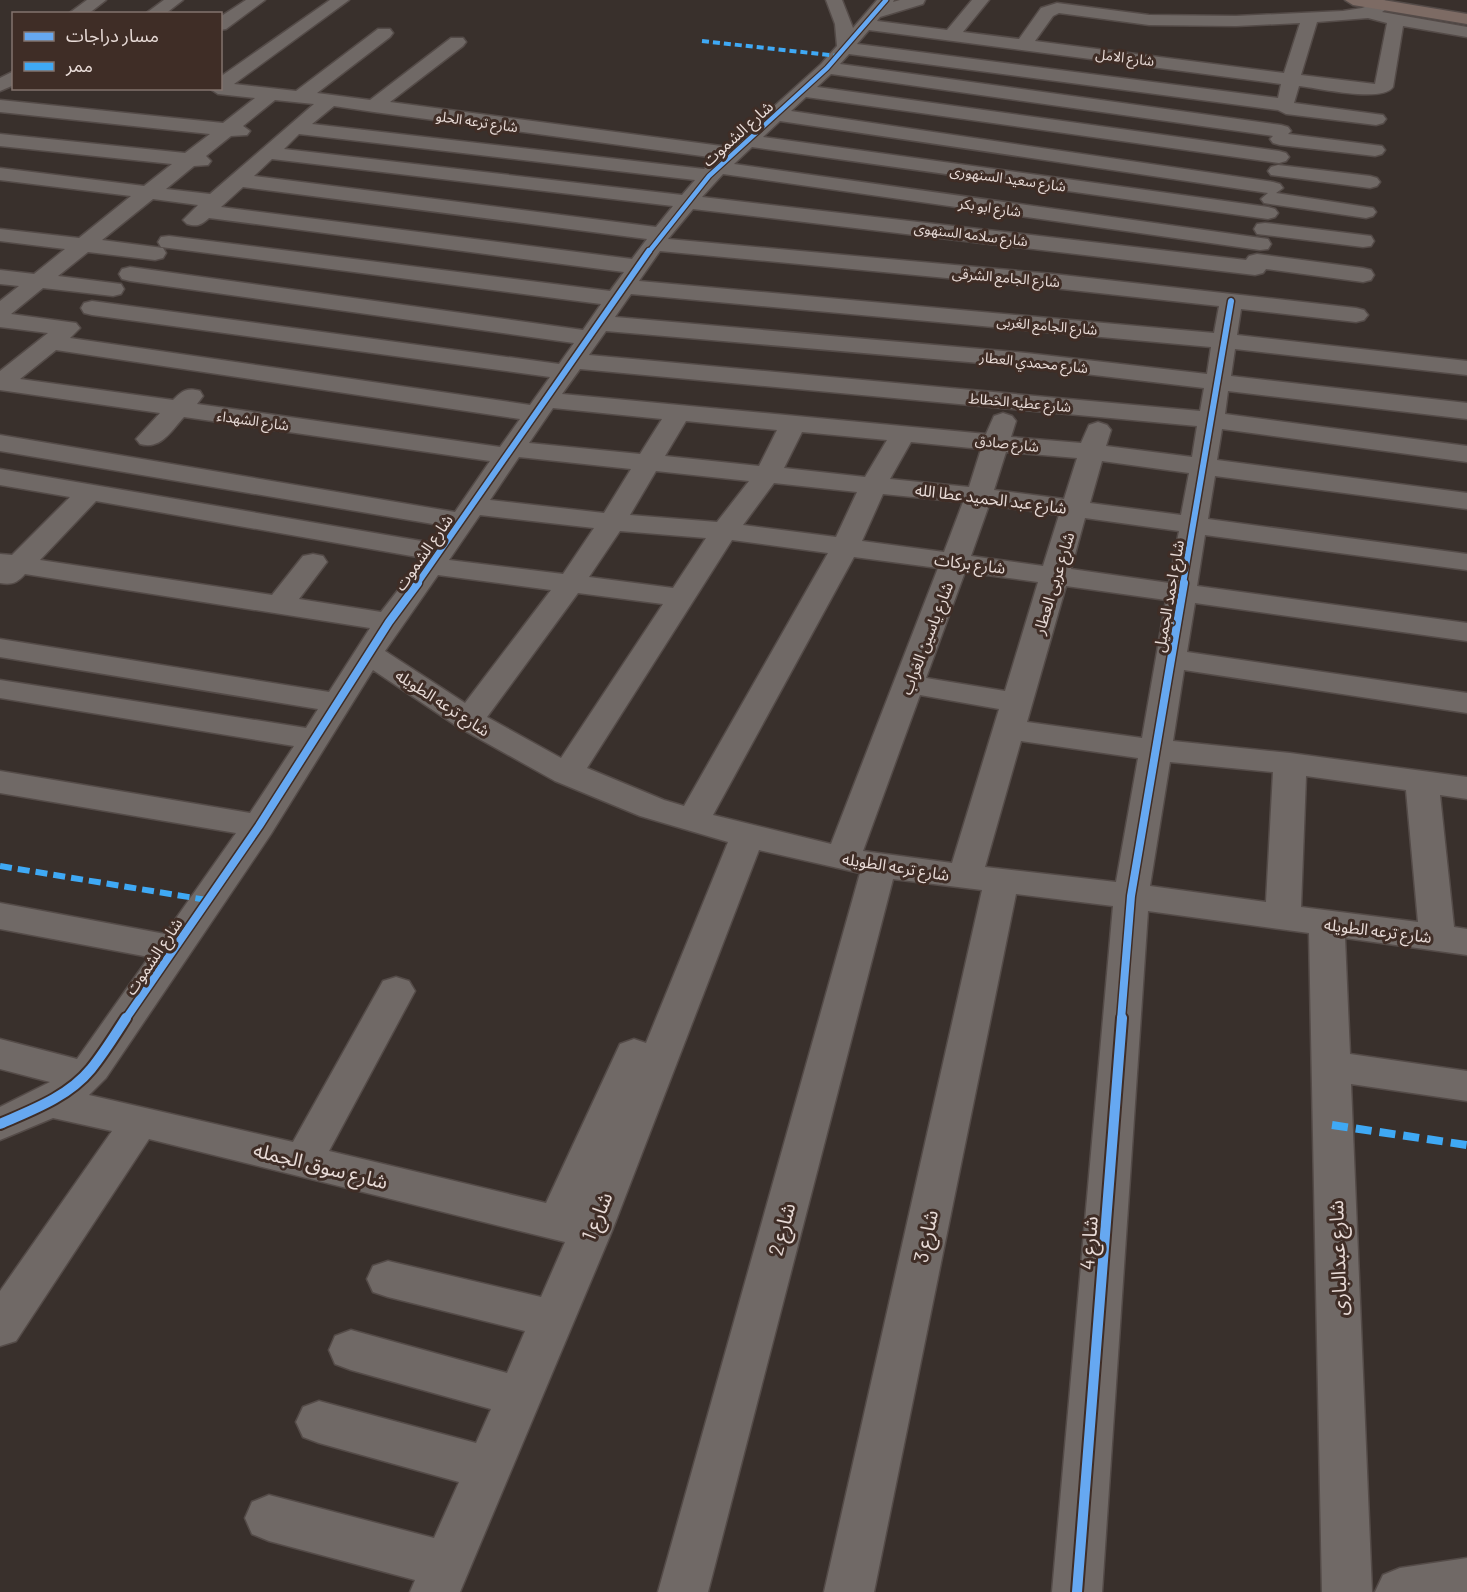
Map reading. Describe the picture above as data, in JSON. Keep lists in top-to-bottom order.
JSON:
{
  "streets": {
    "street": [
      "شارع الامل",
      "شارع ترعه الحلو",
      "شارع الشموت",
      "شارع سعيد السنهورى",
      "شارع ابو بكر",
      "شارع سلامه السنهوى",
      "شارع الجامع الشرقى",
      "شارع الجامع الغربى",
      "شارع محمدي العطار",
      "شارع عطيه الخطاط",
      "شارع الشهداء",
      "شارع صادق",
      "شارع عبد الحميد عطا الله",
      "شارع بركات",
      "شارع عربى العطار",
      "شارع احمد الجميل",
      "شارع ياسين الغراب",
      "شارع ترعه الطويله",
      "شارع سوق الجمله",
      "شارع 1",
      "شارع 2",
      "شارع 3",
      "شارع 4",
      "شارع عبدالبارى"
    ]
  },
  "crossings": [
    ["شارع الامل", "شارع الشموت"],
    ["شارع الامل", "شارع احمد الجميل"],
    ["شارع ترعه الحلو", "شارع الشموت"],
    ["شارع ترعه الحلو", "شارع سعيد السنهورى"],
    ["شارع ترعه الحلو", "شارع ابو بكر"],
    ["شارع الشموت", "شارع سعيد السنهورى"],
    ["شارع الشموت", "شارع ابو بكر"],
    ["شارع الشموت", "شارع سلامه السنهوى"],
    ["شارع الشموت", "شارع الجامع الشرقى"],
    ["شارع الشموت", "شارع الجامع الغربى"],
    ["شارع الشموت", "شارع محمدي العطار"],
    ["شارع الشموت", "شارع عطيه الخطاط"],
    ["شارع الشموت", "شارع الشهداء"],
    ["شارع الشموت", "شارع صادق"],
    ["شارع الشموت", "شارع عبد الحميد عطا الله"],
    ["شارع الشموت", "شارع بركات"],
    ["شارع الشموت", "شارع ترعه الطويله"],
    ["شارع الشموت", "شارع سوق الجمله"],
    ["شارع سعيد السنهورى", "شارع ابو بكر"],
    ["شارع سعيد السنهورى", "شارع سلامه السنهوى"],
    ["شارع سعيد السنهورى", "شارع احمد الجميل"],
    ["شارع ابو بكر", "شارع سلامه السنهوى"],
    ["شارع ابو بكر", "شارع احمد الجميل"],
    ["شارع سلامه السنهوى", "شارع احمد الجميل"],
    ["شارع الجامع الشرقى", "شارع الجامع الغربى"],
    ["شارع الجامع الشرقى", "شارع عربى العطار"],
    ["شارع الجامع الشرقى", "شارع احمد الجميل"],
    ["شارع الجامع الشرقى", "شارع ياسين الغراب"],
    ["شارع الجامع الغربى", "شارع عربى العطار"],
    ["شارع الجامع الغربى", "شارع احمد الجميل"],
    ["شارع الجامع الغربى", "شارع ياسين الغراب"],
    ["شارع محمدي العطار", "شارع عربى العطار"],
    ["شارع محمدي العطار", "شارع احمد الجميل"],
    ["شارع محمدي العطار", "شارع ياسين الغراب"],
    ["شارع عطيه الخطاط", "شارع عربى العطار"],
    ["شارع عطيه الخطاط", "شارع احمد الجميل"],
    ["شارع عطيه الخطاط", "شارع ياسين الغراب"],
    ["شارع الشهداء", "شارع عبد الحميد عطا الله"],
    ["شارع صادق", "شارع عربى العطار"],
    ["شارع صادق", "شارع احمد الجميل"],
    ["شارع صادق", "شارع ياسين الغراب"],
    ["شارع عبد الحميد عطا الله", "شارع عربى العطار"],
    ["شارع عبد الحميد عطا الله", "شارع احمد الجميل"],
    ["شارع عبد الحميد عطا الله", "شارع ياسين الغراب"],
    ["شارع بركات", "شارع عربى العطار"],
    ["شارع بركات", "شارع احمد الجميل"],
    ["شارع بركات", "شارع ياسين الغراب"],
    ["شارع عربى العطار", "شارع ترعه الطويله"],
    ["شارع عربى العطار", "شارع 3"],
    ["شارع احمد الجميل", "شارع ترعه الطويله"],
    ["شارع احمد الجميل", "شارع 4"],
    ["شارع ياسين الغراب", "شارع ترعه الطويله"],
    ["شارع ياسين الغراب", "شارع 2"],
    ["شارع ترعه الطويله", "شارع 1"],
    ["شارع ترعه الطويله", "شارع 2"],
    ["شارع ترعه الطويله", "شارع 3"],
    ["شارع ترعه الطويله", "شارع 4"],
    ["شارع ترعه الطويله", "شارع عبدالبارى"],
    ["شارع سوق الجمله", "شارع 1"]
  ],
  "legend": ["مسار دراجات", "ممر"]
}
